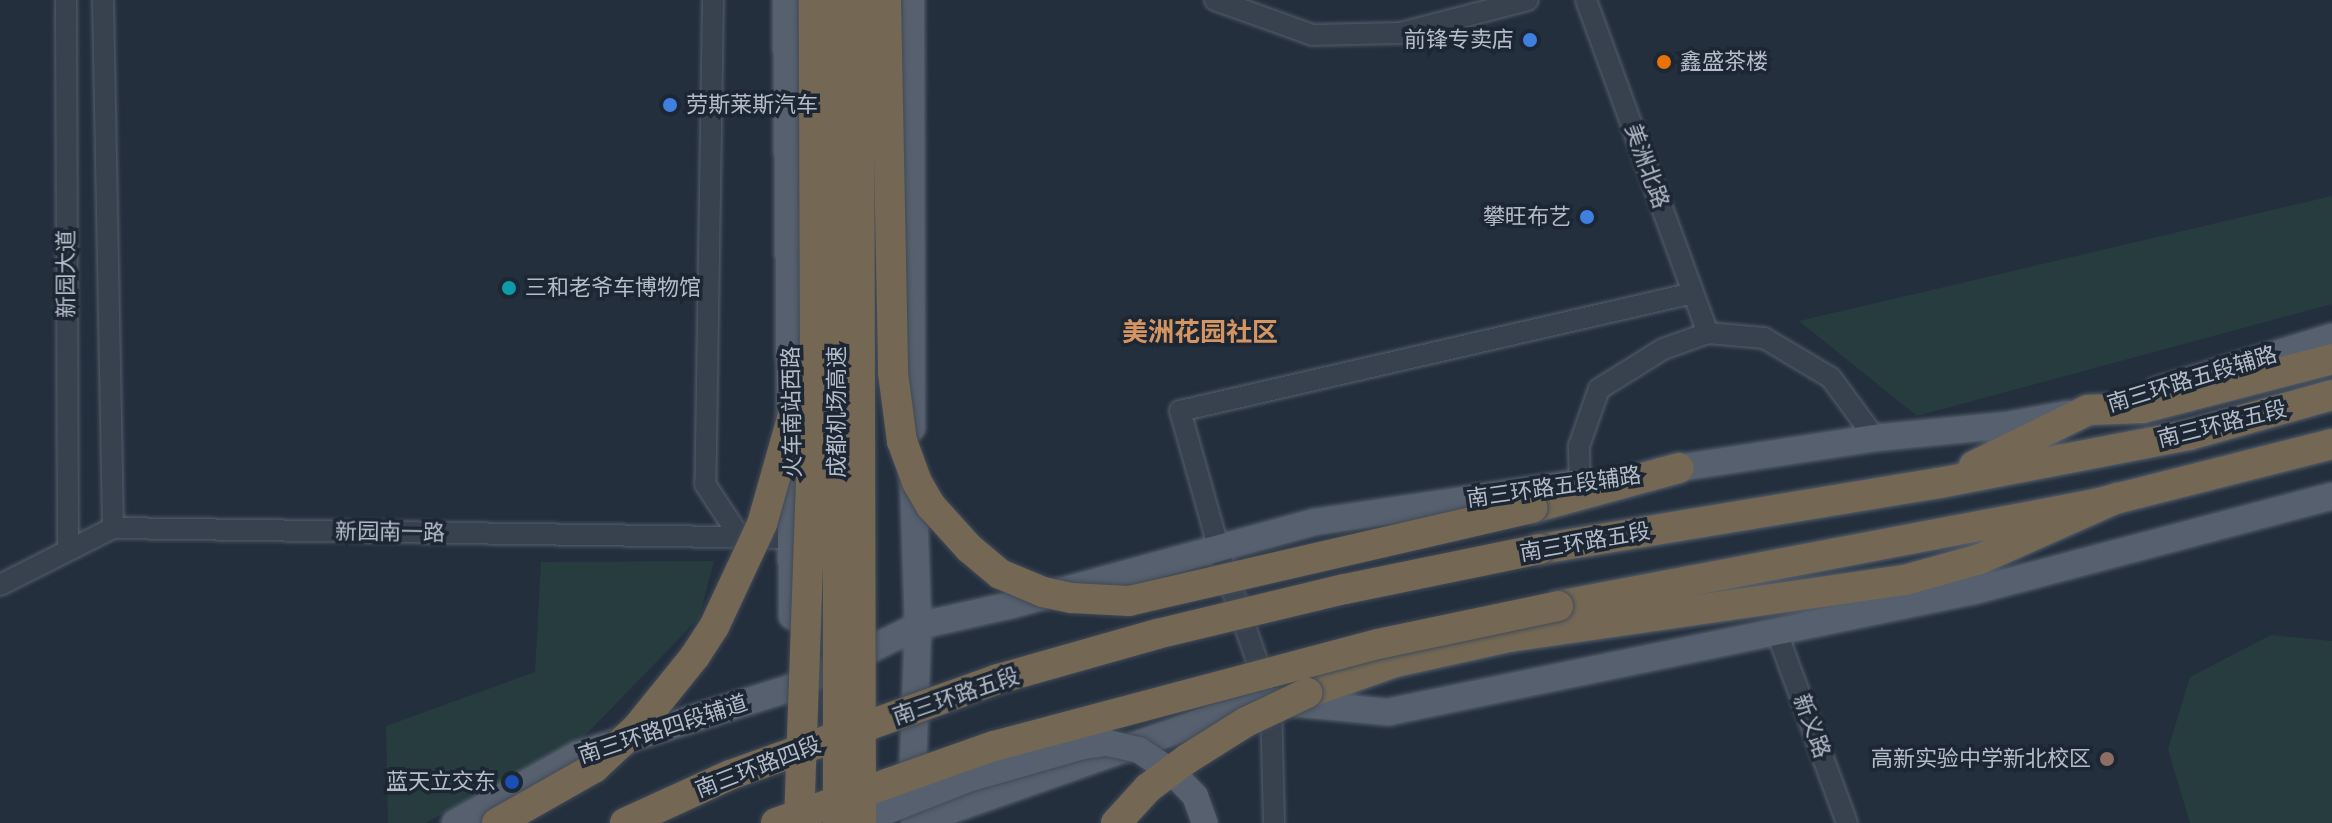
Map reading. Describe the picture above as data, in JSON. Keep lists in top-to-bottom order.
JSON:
{
  "streets": {
    "highway": ["成都机场高速", "南三环路五段", "南三环路四段"],
    "main road": ["南三环路五段辅路", "火车南站西路", "南三环路四段辅道"],
    "street": [
      "美洲北路",
      "新园大道",
      "新园南一路",
      "新义路"
    ]
  },
  "crossings": [
    ["新园大道", "新园南一路"],
    ["南三环路五段辅路", "火车南站西路"],
    ["南三环路五段辅路", "南三环路四段辅道"],
    ["火车南站西路", "新园南一路"],
    ["火车南站西路", "南三环路四段辅道"],
    ["南三环路五段", "南三环路四段"]
  ],
  "districts": ["美洲花园社区"],
  "places": [
    "前锋专卖店",
    "鑫盛茶楼",
    "劳斯莱斯汽车",
    "攀旺布艺",
    "三和老爷车博物馆",
    "高新实验中学新北校区",
    "蓝天立交东"
  ]
}
